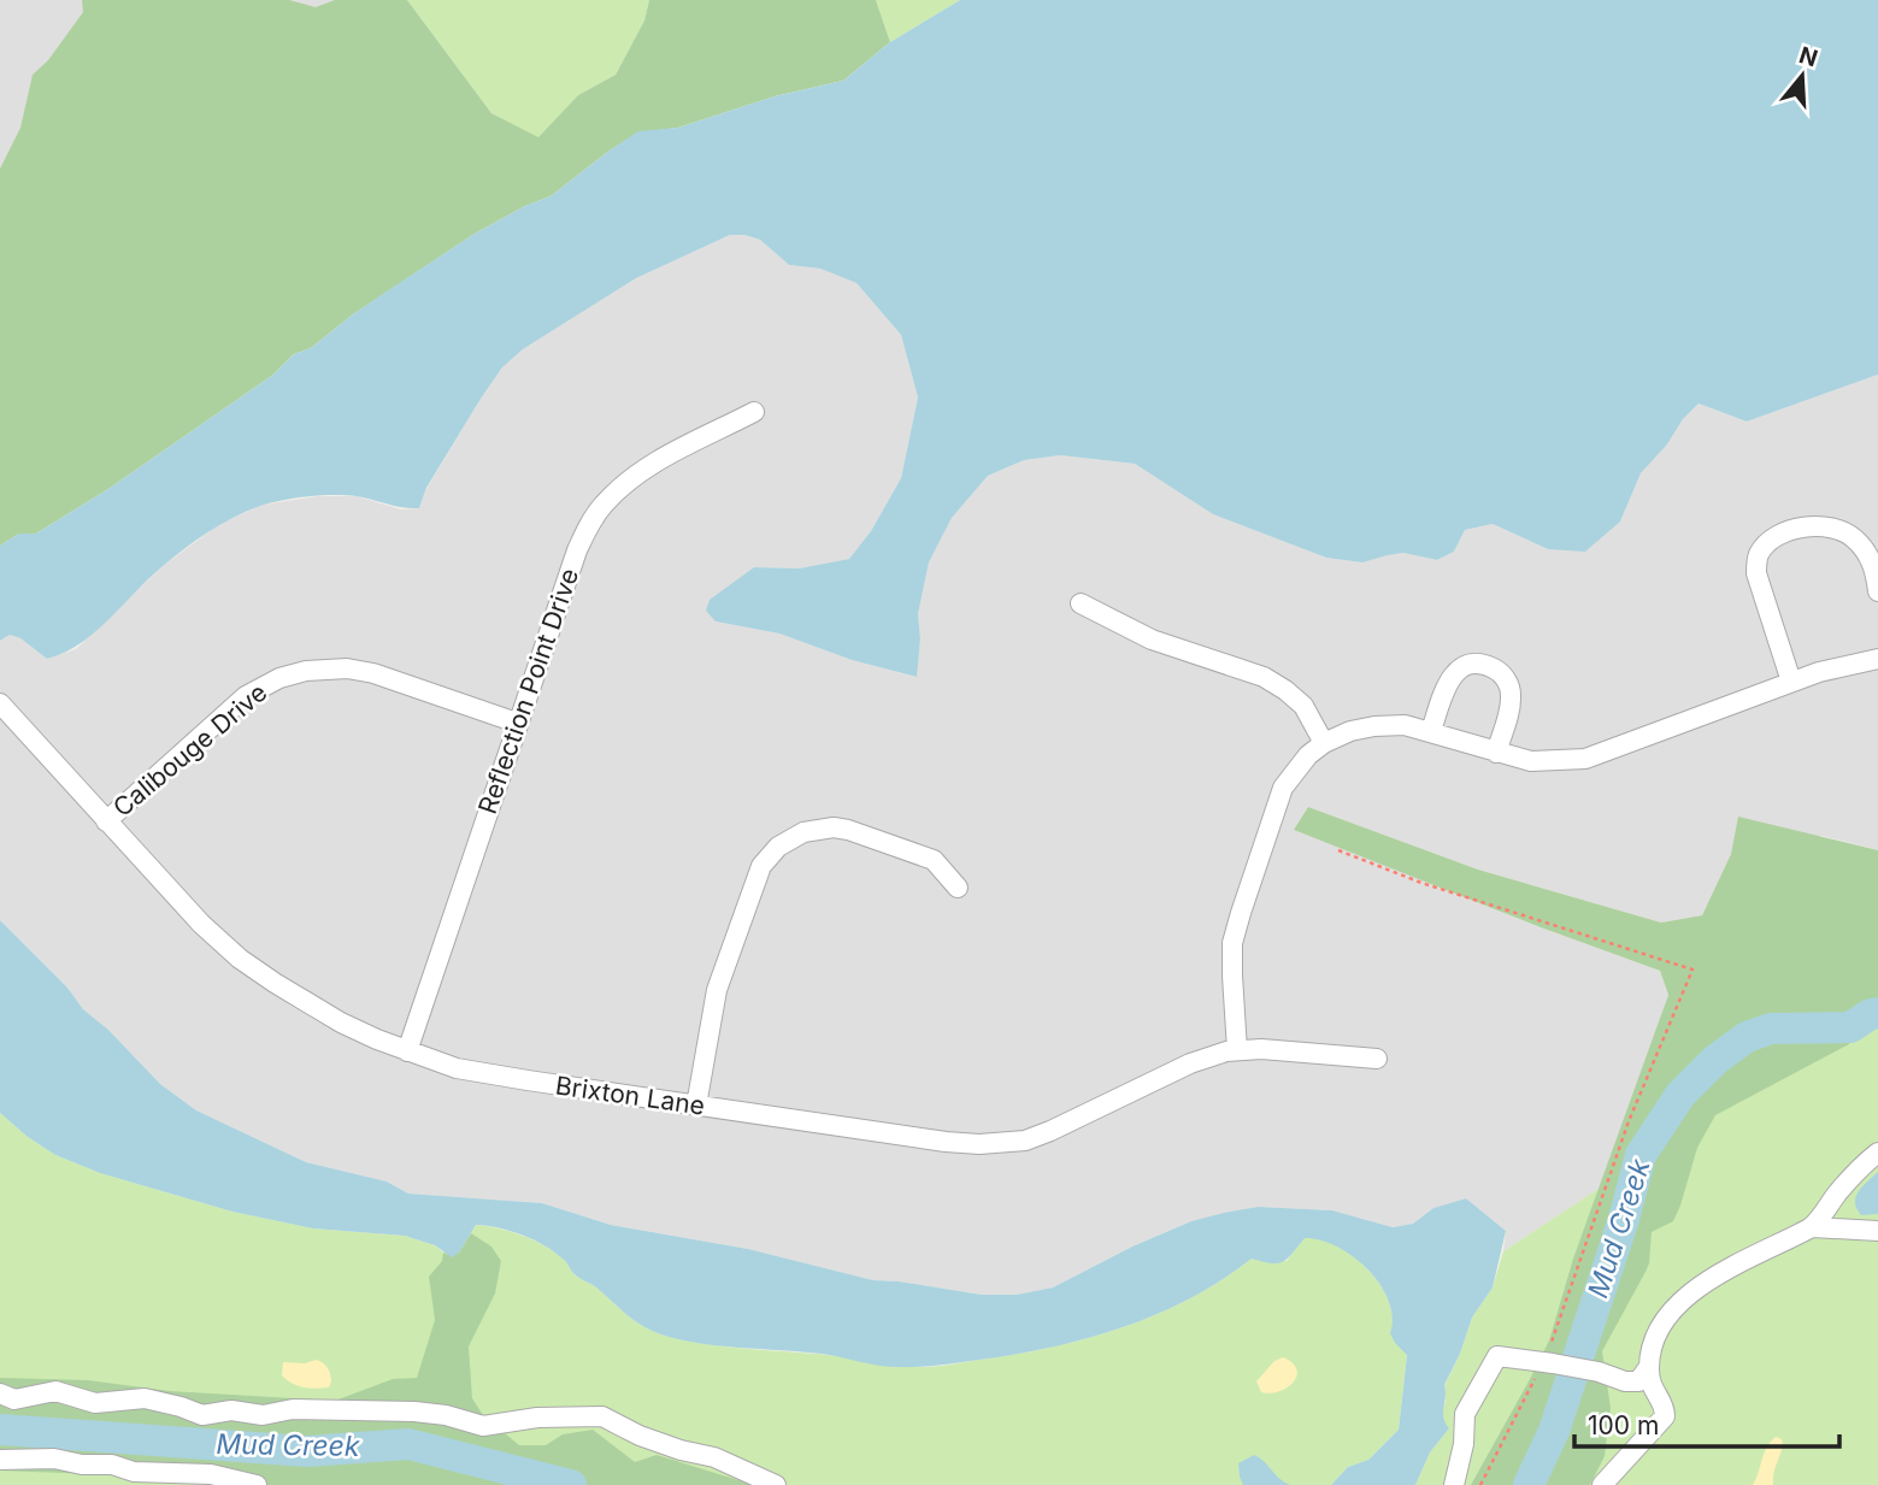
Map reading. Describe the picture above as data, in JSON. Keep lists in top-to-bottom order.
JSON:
{
  "streets": {
    "street": ["Reflection Point Drive", "Calibouge Drive", "Brixton Lane"]
  },
  "crossings": [
    ["Reflection Point Drive", "Calibouge Drive"],
    ["Reflection Point Drive", "Brixton Lane"],
    ["Calibouge Drive", "Brixton Lane"]
  ],
  "water": ["Mud Creek"],
  "scale_bar": "100 m",
  "north": "top"
}
